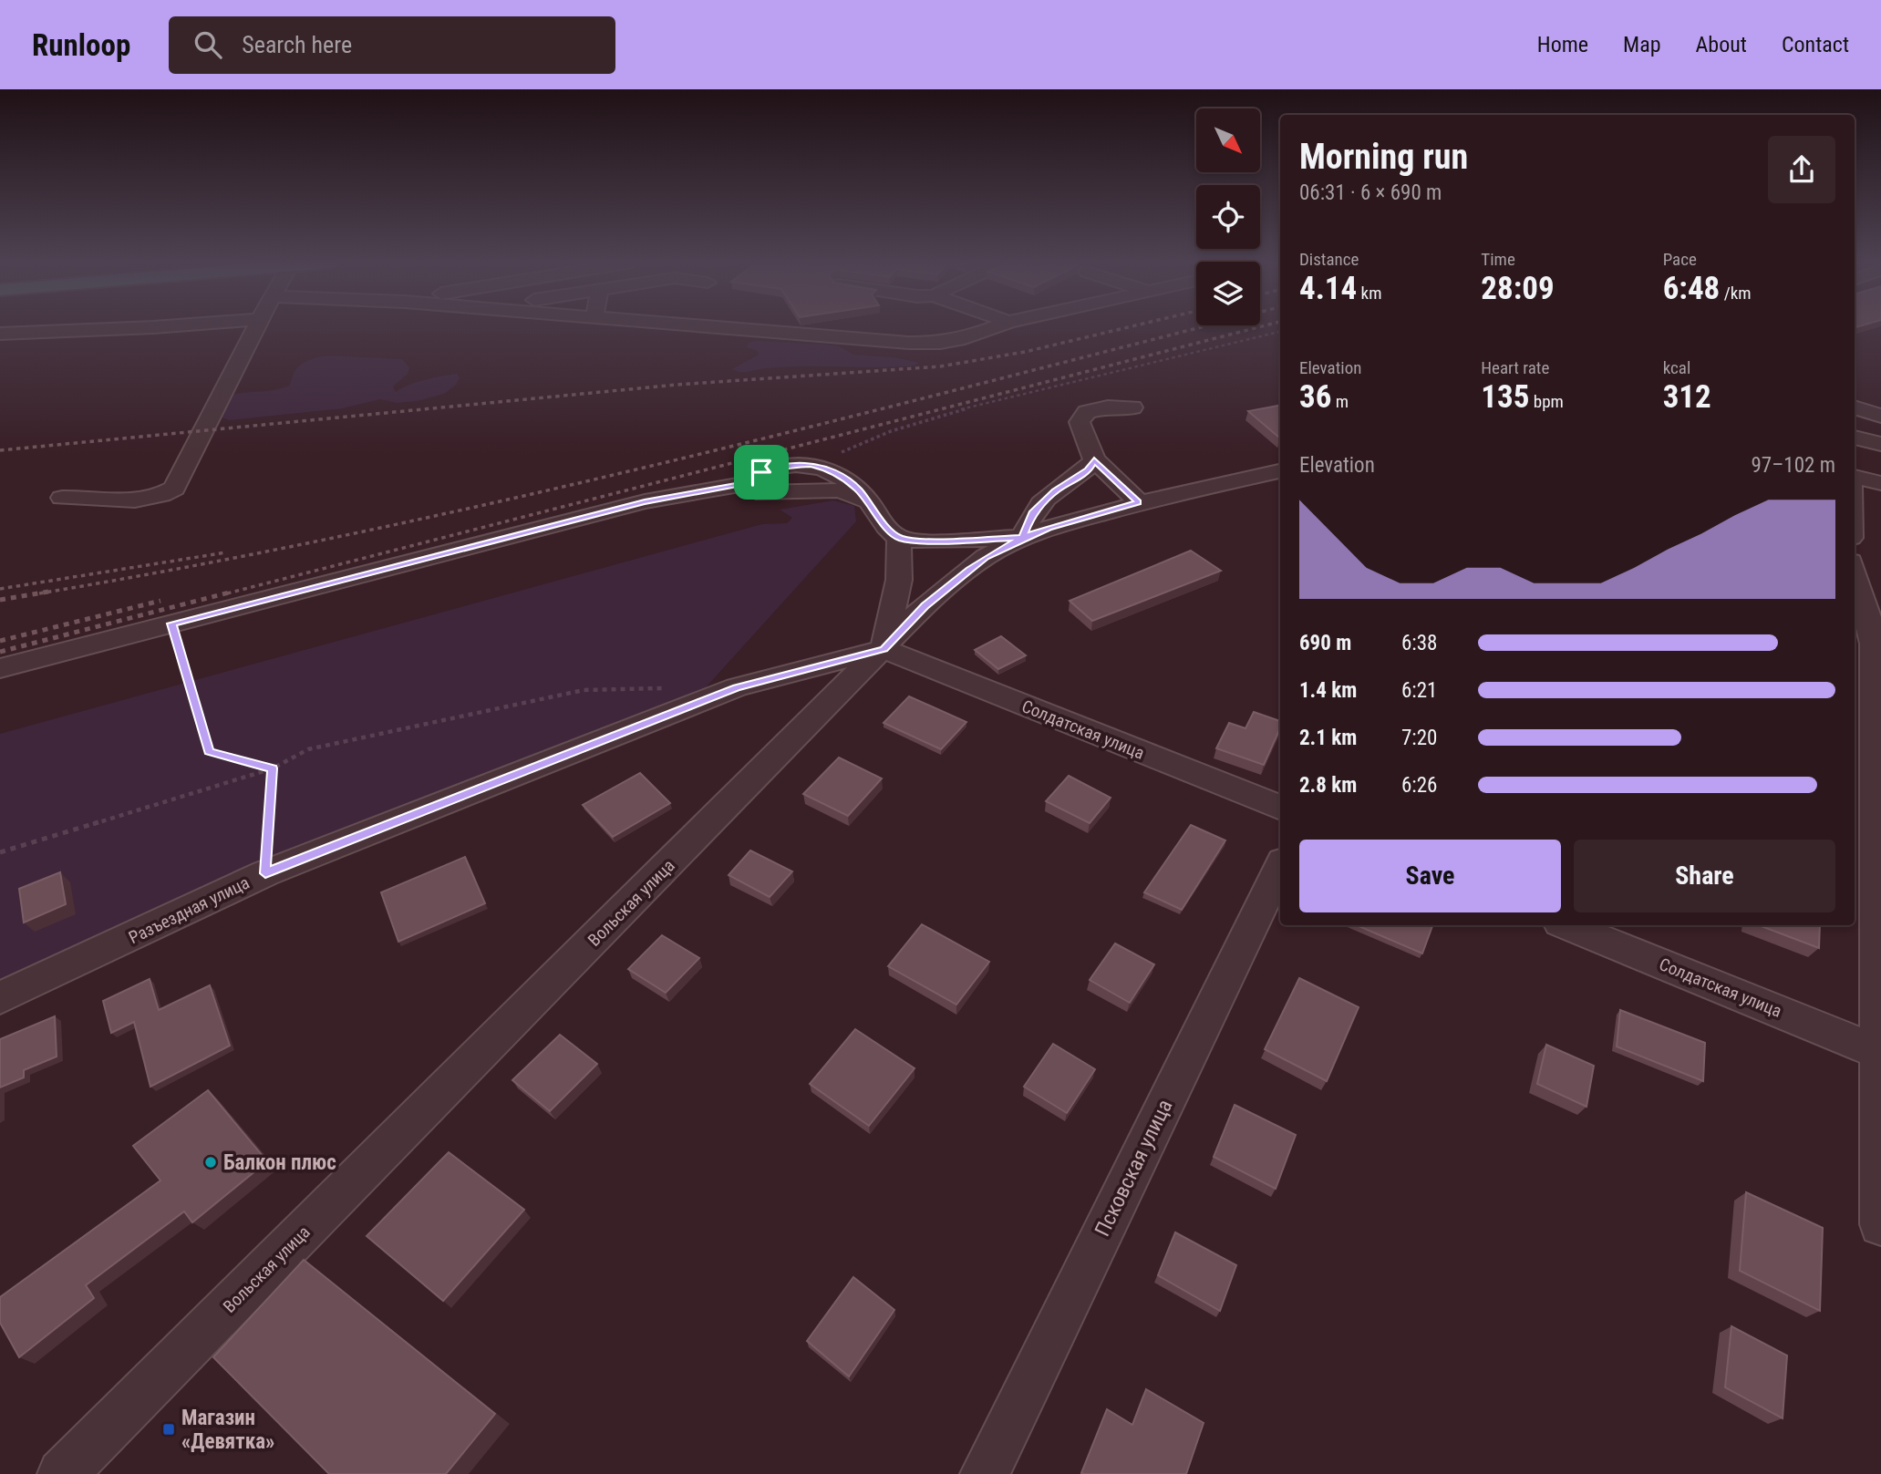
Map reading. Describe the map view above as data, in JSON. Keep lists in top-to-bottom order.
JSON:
{
  "streets": {
    "street": [
      "Солдатская улица",
      "Вольская улица",
      "Разъездная улица",
      "Псковская улица"
    ]
  },
  "crossings": [
    ["Солдатская улица", "Вольская улица"],
    ["Солдатская улица", "Разъездная улица"],
    ["Вольская улица", "Разъездная улица"]
  ],
  "places": {
    "other": ["Балкон плюс"],
    "transit": ["Магазин «Девятка»"]
  },
  "north": "bottom right",
  "page": {
    "header": "Runloop",
    "search": "Search here",
    "nav": [
      "Home",
      "Map",
      "About",
      "Contact"
    ],
    "heading": ["Morning run", "06:31 · 6 × 690 m"],
    "stats": [
      ["Distance", "4.14 km"],
      ["Time", "28:09"],
      ["Pace", "6:48 /km"],
      ["Elevation", "36 m"],
      ["Heart rate", "135 bpm"],
      ["kcal", "312"]
    ],
    "chart": ["Elevation", "97–102 m"],
    "list": [
      {
        "name": "690 m",
        "note": "6:38"
      },
      {
        "name": "1.4 km",
        "note": "6:21"
      },
      {
        "name": "2.1 km",
        "note": "7:20"
      },
      {
        "name": "2.8 km",
        "note": "6:26"
      }
    ],
    "buttons": ["Save", "Share"]
  }
}
